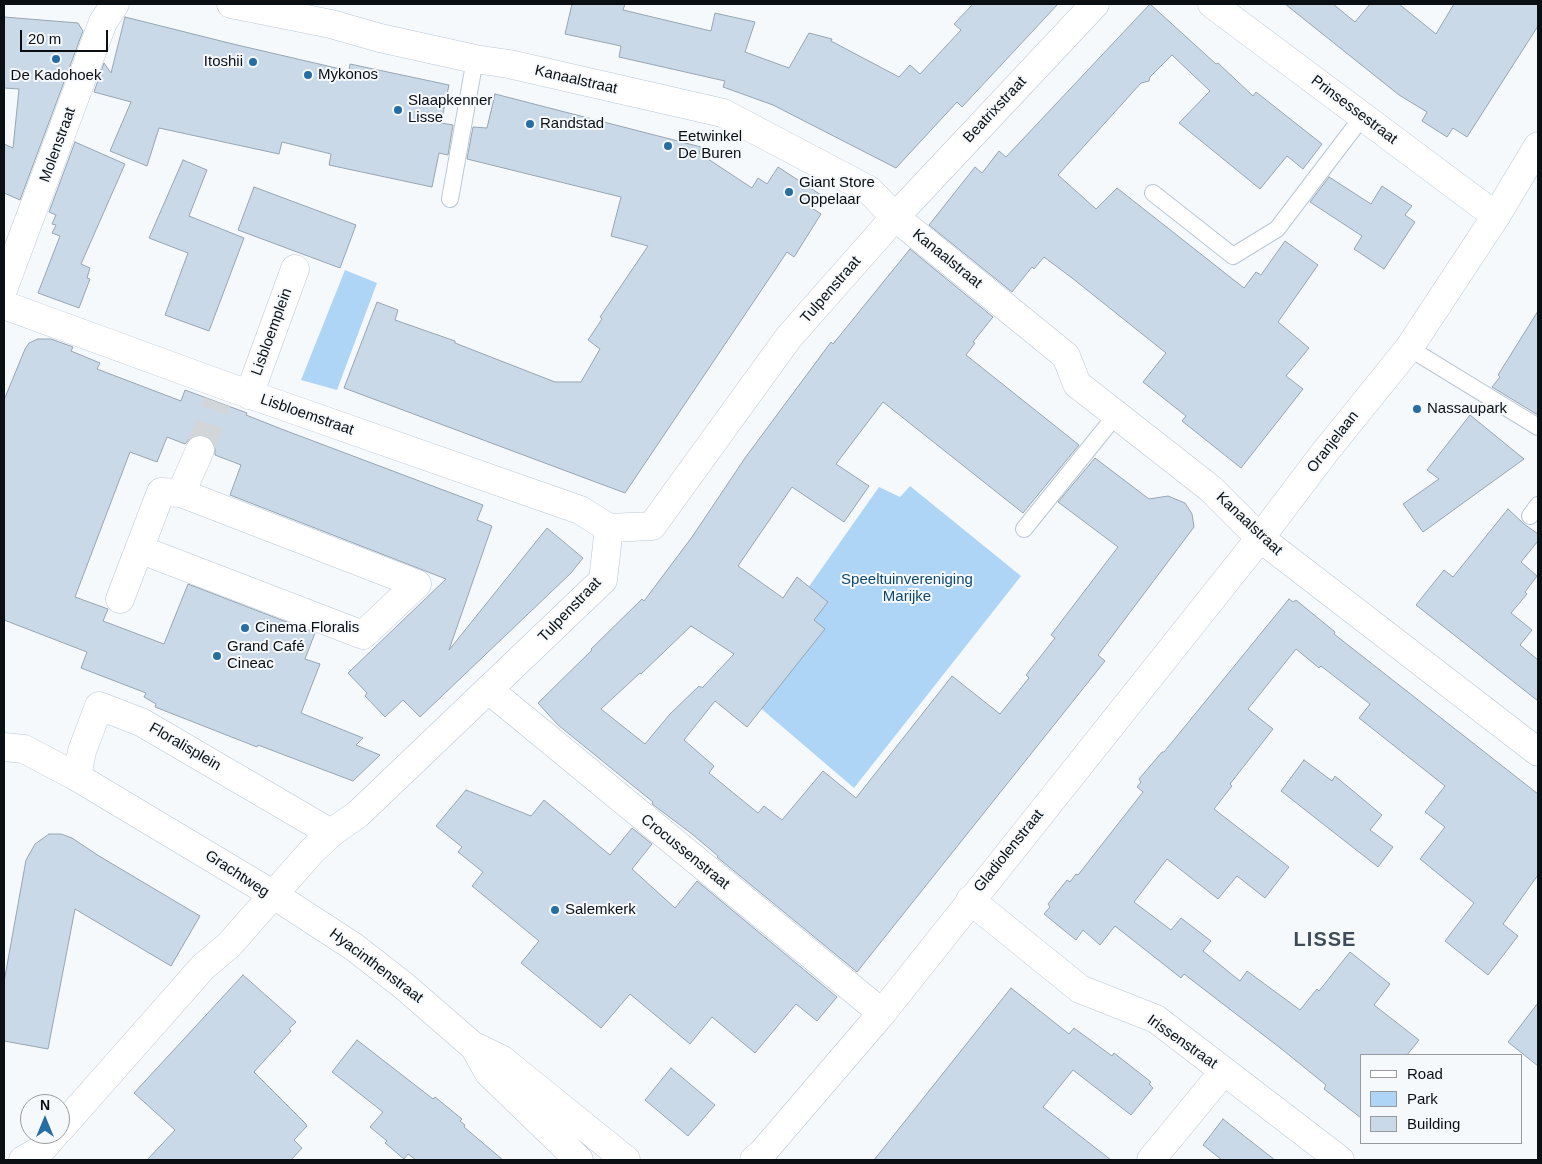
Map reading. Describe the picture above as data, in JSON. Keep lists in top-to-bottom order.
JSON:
{
  "streets": {
    "street": [
      "Kanaalstraat",
      "Beatrixstraat",
      "Prinsessestraat",
      "Molenstraat",
      "Tulpenstraat",
      "Lisbloemplein",
      "Lisbloemstraat",
      "Oranjelaan",
      "Floralisplein",
      "Gladiolenstraat",
      "Crocussenstraat",
      "Grachtweg",
      "Hyacinthenstraat",
      "Irissenstraat"
    ]
  },
  "crossings": [
    ["Kanaalstraat", "Beatrixstraat"],
    ["Kanaalstraat", "Tulpenstraat"],
    ["Kanaalstraat", "Oranjelaan"],
    ["Kanaalstraat", "Gladiolenstraat"],
    ["Beatrixstraat", "Tulpenstraat"],
    ["Prinsessestraat", "Oranjelaan"],
    ["Tulpenstraat", "Lisbloemstraat"],
    ["Tulpenstraat", "Floralisplein"],
    ["Tulpenstraat", "Crocussenstraat"],
    ["Tulpenstraat", "Grachtweg"],
    ["Tulpenstraat", "Hyacinthenstraat"],
    ["Lisbloemplein", "Lisbloemstraat"],
    ["Oranjelaan", "Gladiolenstraat"],
    ["Floralisplein", "Grachtweg"],
    ["Gladiolenstraat", "Crocussenstraat"],
    ["Gladiolenstraat", "Irissenstraat"],
    ["Grachtweg", "Hyacinthenstraat"]
  ],
  "districts": ["LISSE"],
  "parks": ["Speeltuinvereniging Marijke"],
  "places": [
    "De Kadohoek",
    "Itoshii",
    "Mykonos",
    "Slaapkenner Lisse",
    "Randstad",
    "Eetwinkel De Buren",
    "Giant Store Oppelaar",
    "Nassaupark",
    "Cinema Floralis",
    "Grand Café Cineac",
    "Salemkerk"
  ],
  "legend": ["Road", "Park", "Building"],
  "scale_bar": "20 m",
  "north": "top"
}
